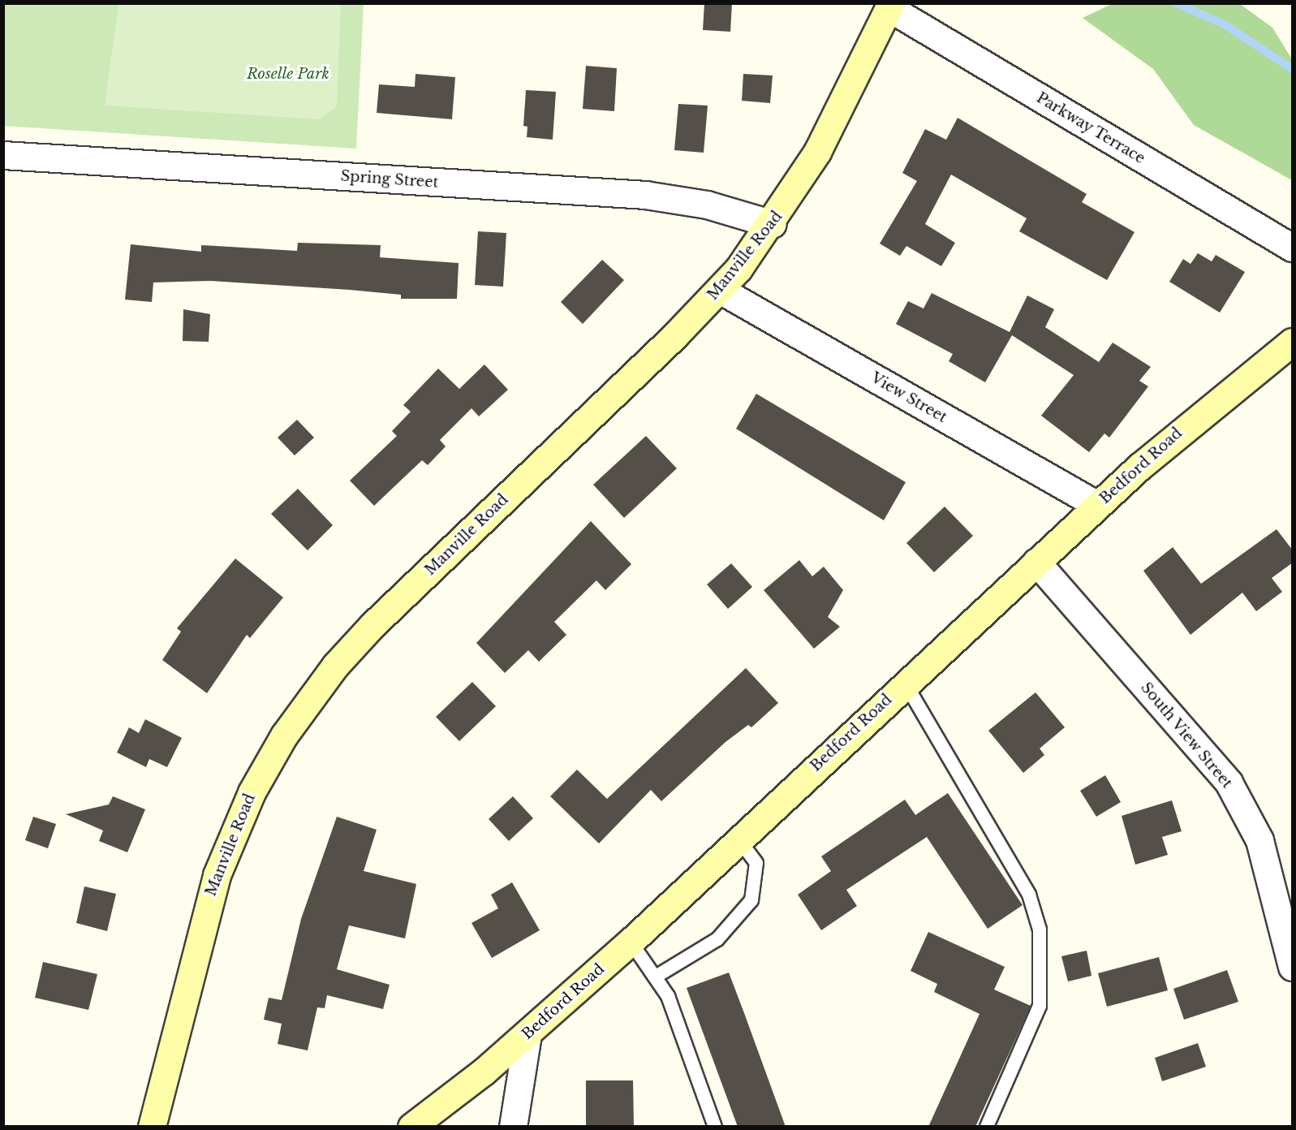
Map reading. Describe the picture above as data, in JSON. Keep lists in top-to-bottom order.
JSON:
{
  "streets": {
    "main road": ["Manville Road", "Bedford Road"],
    "street": [
      "Parkway Terrace",
      "Spring Street",
      "View Street",
      "South View Street"
    ]
  },
  "crossings": [
    ["Parkway Terrace", "Manville Road"],
    ["Spring Street", "Manville Road"],
    ["Manville Road", "View Street"],
    ["View Street", "Bedford Road"],
    ["Bedford Road", "South View Street"]
  ],
  "parks": ["Roselle Park"]
}
